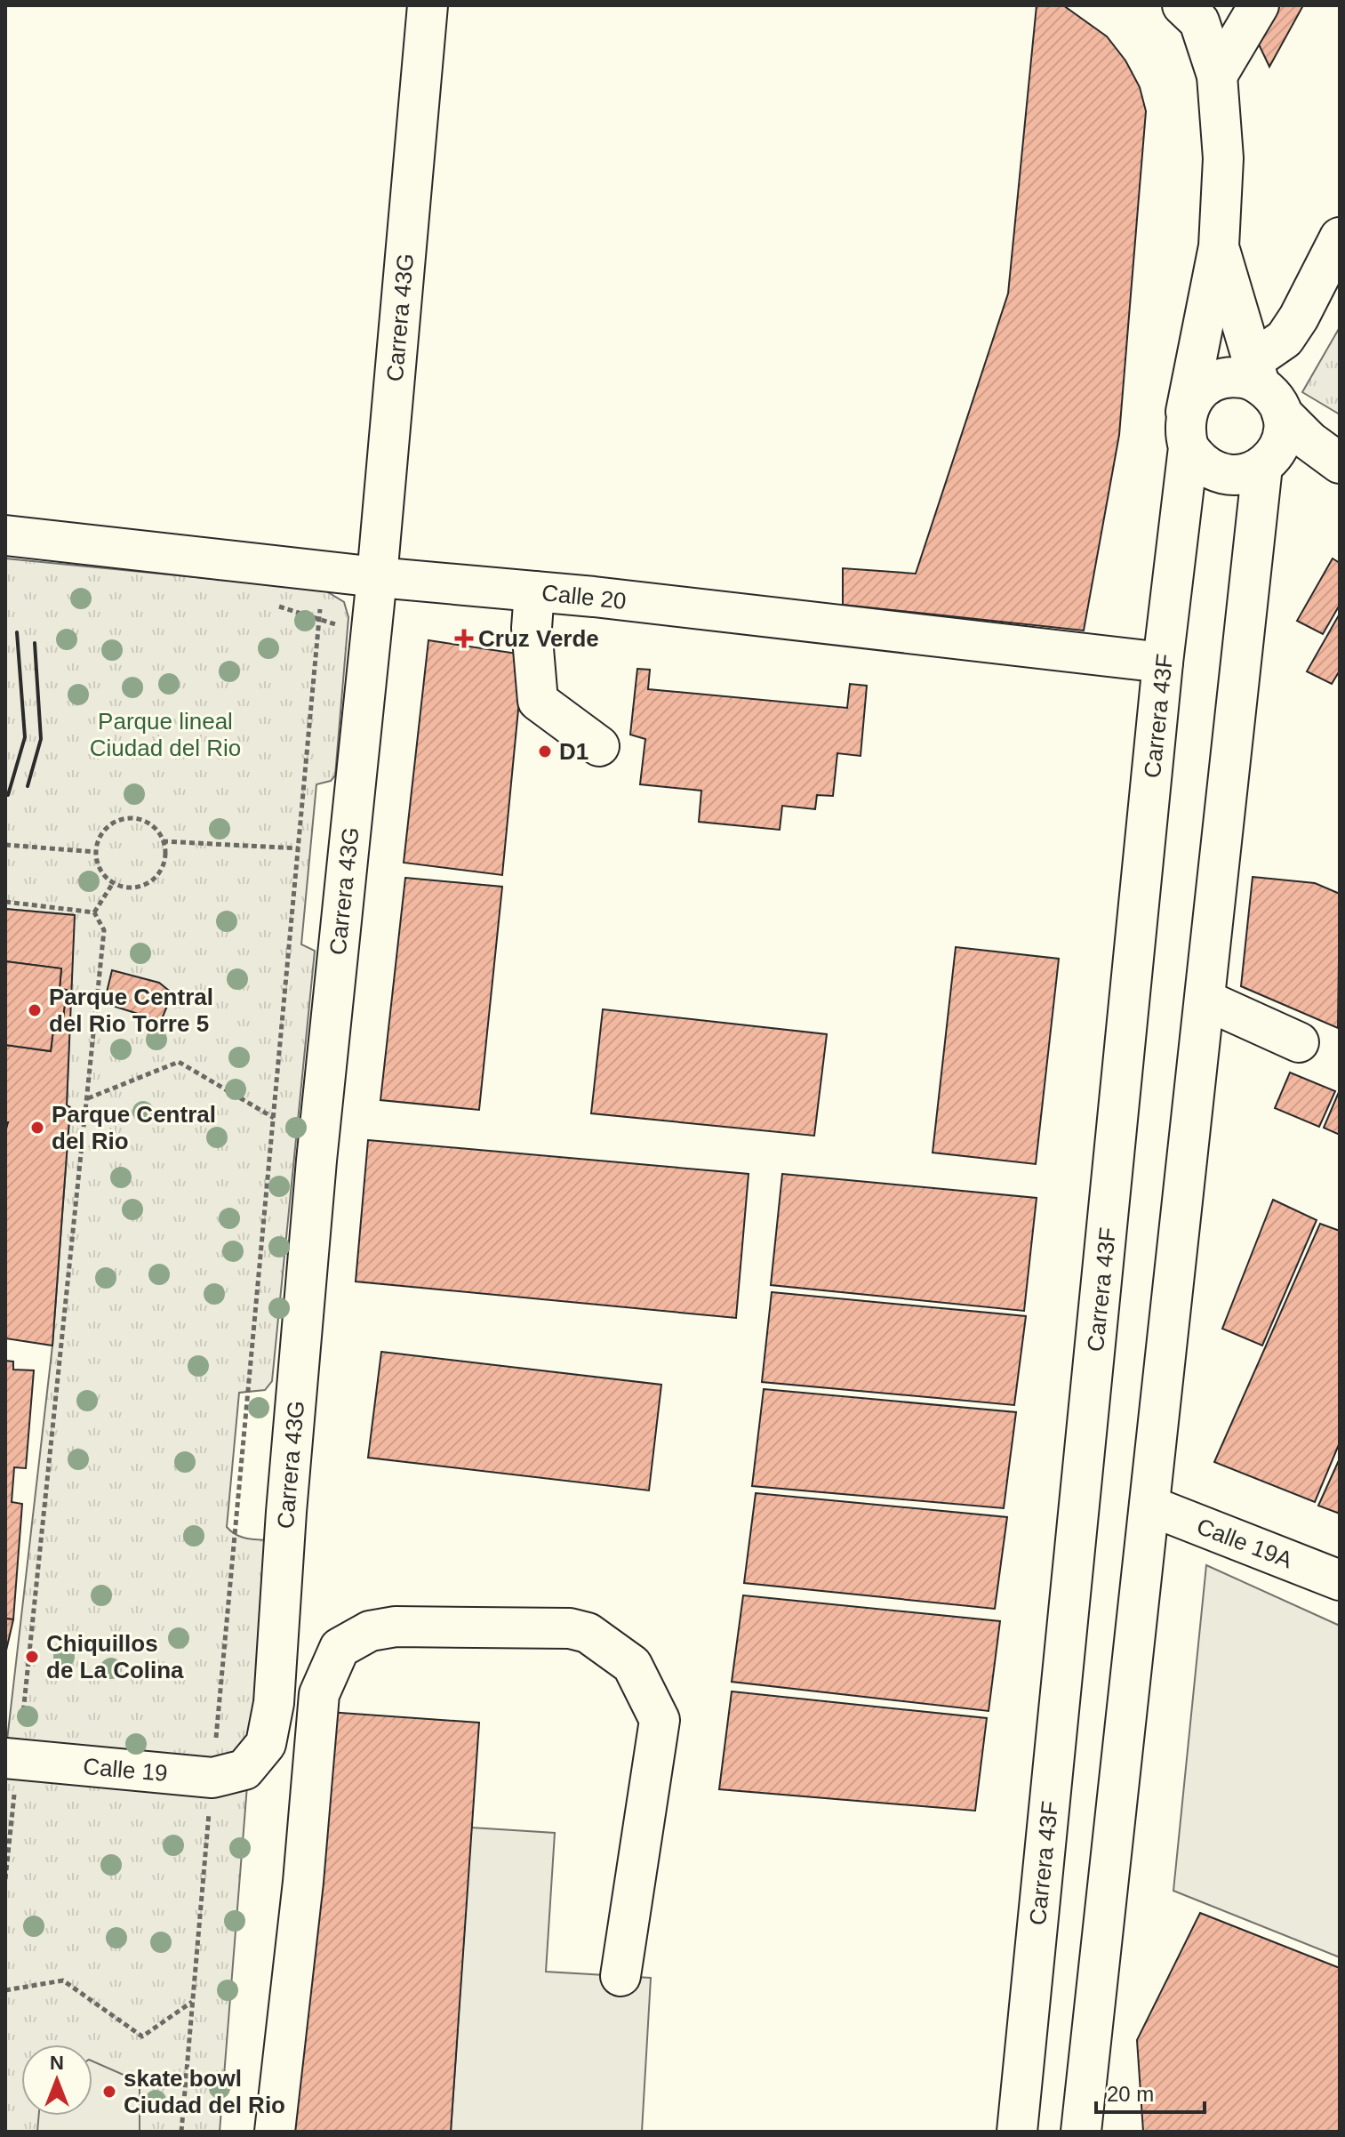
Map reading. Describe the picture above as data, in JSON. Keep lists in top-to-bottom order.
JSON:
{
  "streets": {
    "street": [
      "Carrera 43G",
      "Calle 20",
      "Carrera 43F",
      "Calle 19A",
      "Calle 19"
    ]
  },
  "crossings": [
    ["Carrera 43G", "Calle 20"],
    ["Carrera 43G", "Calle 19"],
    ["Calle 20", "Carrera 43F"]
  ],
  "parks": ["Parque lineal Ciudad del Rio"],
  "places": {
    "health": ["Cruz Verde"],
    "other": [
      "D1",
      "Parque Central del Rio Torre 5",
      "Parque Central del Rio",
      "Chiquillos de La Colina",
      "skate bowl Ciudad del Rio"
    ]
  },
  "scale_bar": "20 m",
  "north": "top"
}
